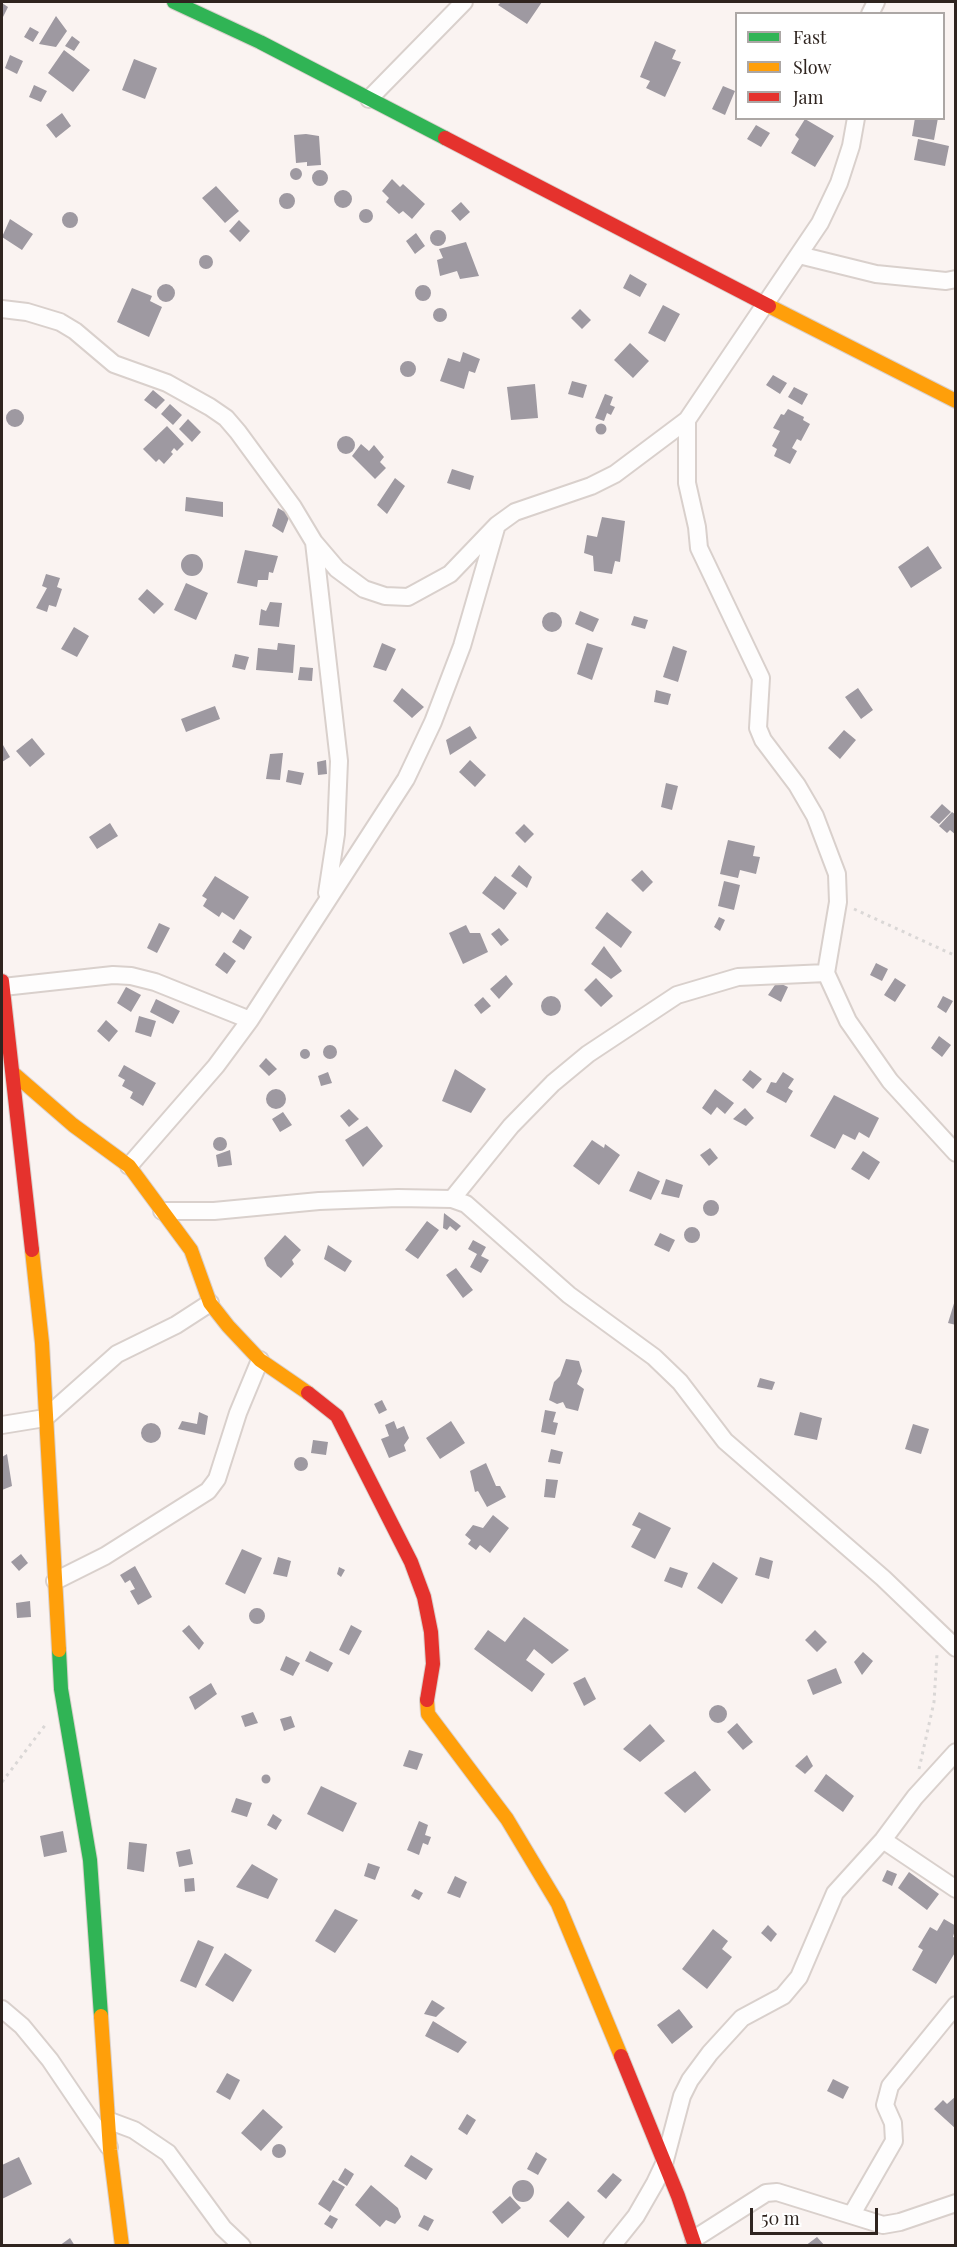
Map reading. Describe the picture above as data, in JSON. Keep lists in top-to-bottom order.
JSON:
{
  "legend": ["Fast", "Slow", "Jam"],
  "scale_bar": "50 m"
}
